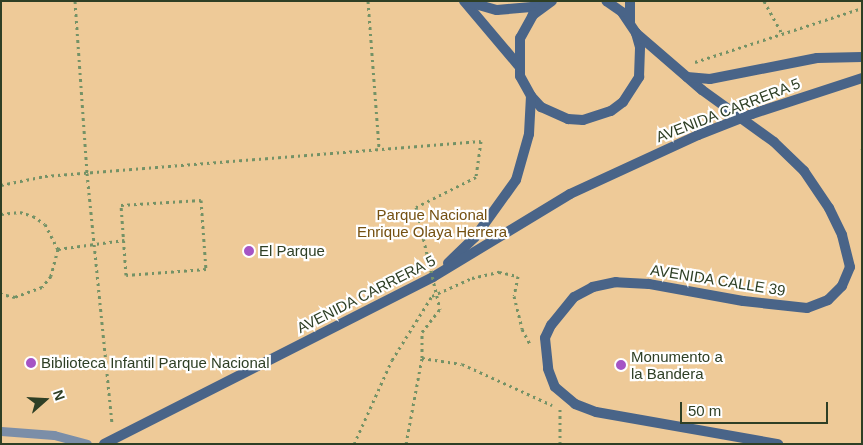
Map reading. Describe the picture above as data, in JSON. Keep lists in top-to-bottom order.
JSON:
{
  "streets": {
    "street": ["AVENIDA CARRERA 5", "AVENIDA CALLE 39"]
  },
  "parks": ["Parque Nacional Enrique Olaya Herrera"],
  "places": ["El Parque", "Biblioteca Infantil Parque Nacional", "Monumento a la Bandera"],
  "scale_bar": "50 m",
  "north": "right"
}
